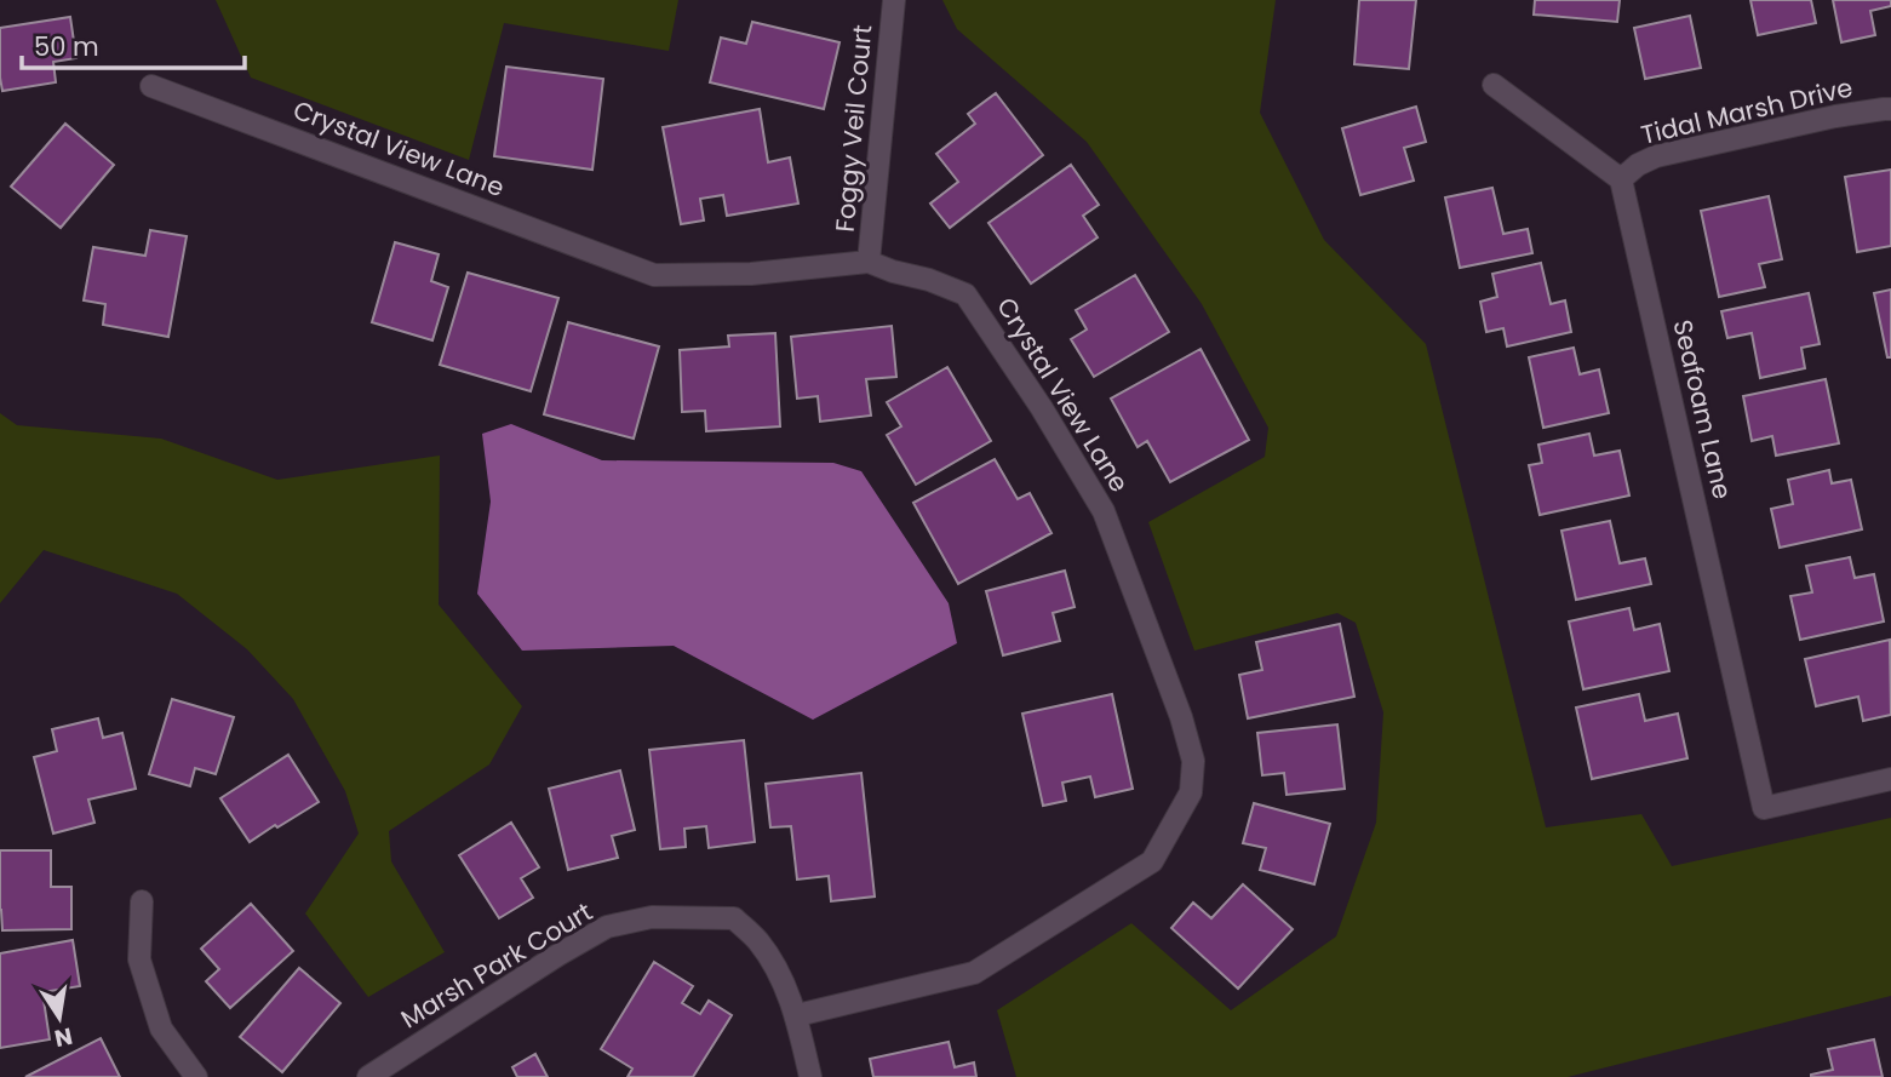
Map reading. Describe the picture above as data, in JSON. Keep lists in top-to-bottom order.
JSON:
{
  "streets": {
    "street": [
      "Tidal Marsh Drive",
      "Foggy Veil Court",
      "Crystal View Lane",
      "Seafoam Lane",
      "Marsh Park Court"
    ]
  },
  "crossings": [
    ["Tidal Marsh Drive", "Seafoam Lane"],
    ["Foggy Veil Court", "Crystal View Lane"],
    ["Crystal View Lane", "Marsh Park Court"]
  ],
  "scale_bar": "50 m",
  "north": "bottom"
}
